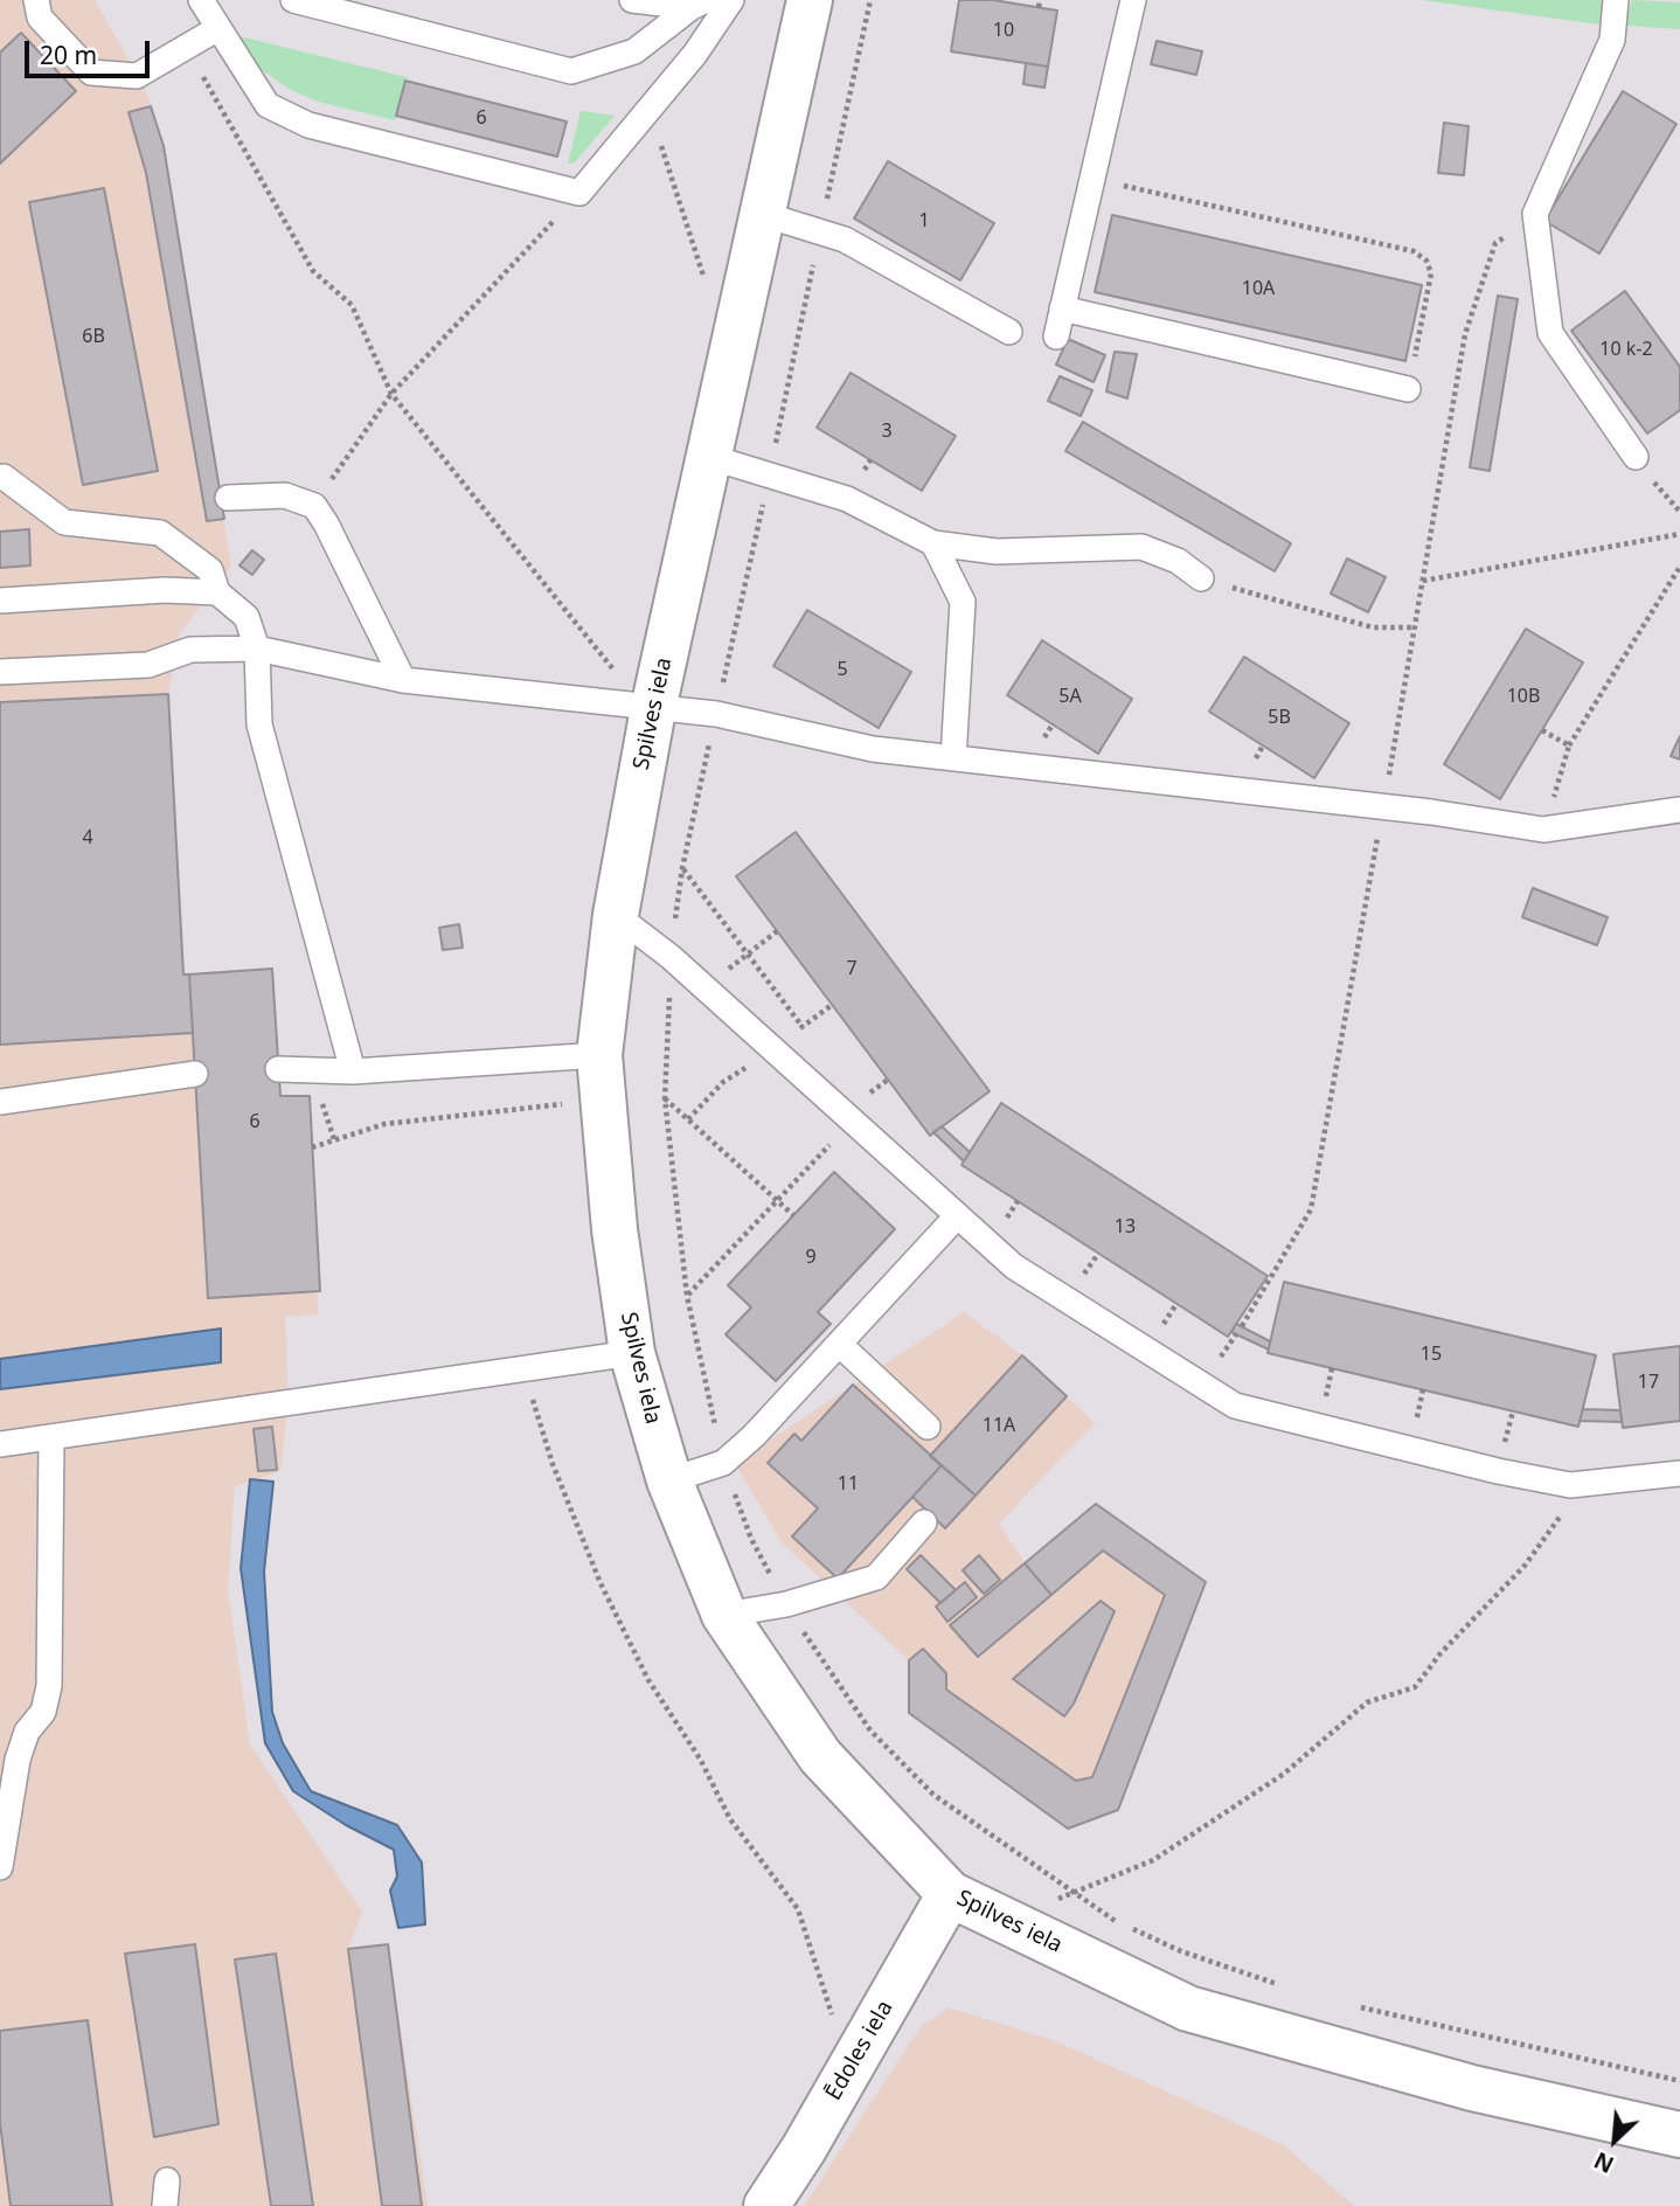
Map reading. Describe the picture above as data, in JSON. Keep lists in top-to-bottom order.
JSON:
{
  "streets": {
    "street": ["Spilves iela", "Ēdoles iela"]
  },
  "crossings": [
    ["Spilves iela", "Ēdoles iela"]
  ],
  "house_numbers": [
    "10",
    "6",
    "1",
    "10A",
    "6B",
    "10 k-2",
    "3",
    "5",
    "5A",
    "10B",
    "5B",
    "4",
    "7",
    "6",
    "13",
    "9",
    "15",
    "17",
    "11A",
    "11"
  ],
  "scale_bar": "20 m",
  "north": "bottom left"
}
